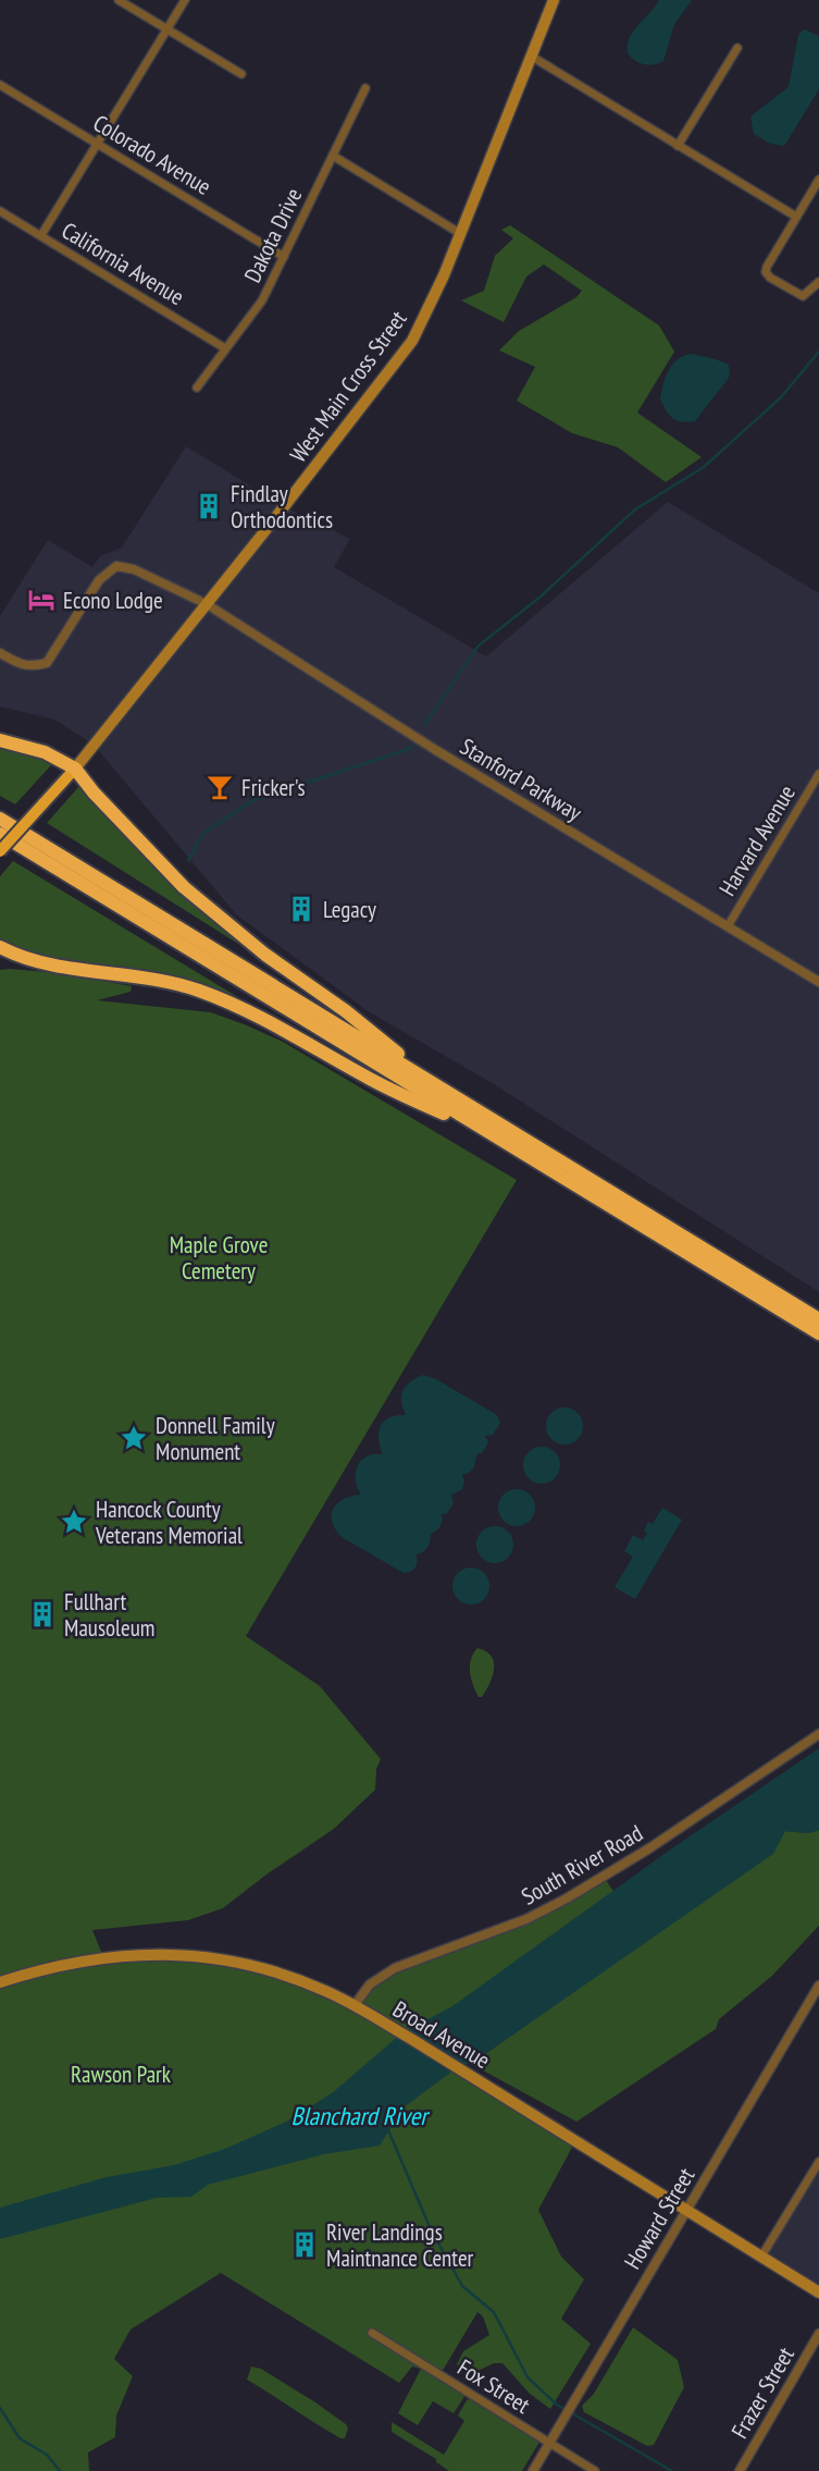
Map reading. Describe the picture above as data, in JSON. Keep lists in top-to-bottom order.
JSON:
{
  "streets": {
    "highway": ["West Main Cross Street"],
    "main road": ["Broad Avenue"],
    "street": [
      "Colorado Avenue",
      "Dakota Drive",
      "California Avenue",
      "Stanford Parkway",
      "Harvard Avenue",
      "South River Road",
      "Howard Street",
      "Fox Street",
      "Frazer Street"
    ]
  },
  "crossings": [
    ["Colorado Avenue", "Dakota Drive"],
    ["Dakota Drive", "California Avenue"],
    ["West Main Cross Street", "Stanford Parkway"],
    ["Stanford Parkway", "Harvard Avenue"],
    ["South River Road", "Broad Avenue"],
    ["Broad Avenue", "Howard Street"],
    ["Howard Street", "Fox Street"]
  ],
  "water": ["Blanchard River"],
  "parks": ["Maple Grove Cemetery", "Rawson Park"],
  "places": {
    "building": [
      "Findlay Orthodontics",
      "Legacy",
      "Fullhart Mausoleum",
      "River Landings Maintnance Center"
    ],
    "hotel": ["Econo Lodge"],
    "bar": ["Fricker's"],
    "place": ["Donnell Family Monument", "Hancock County Veterans Memorial"]
  }
}
